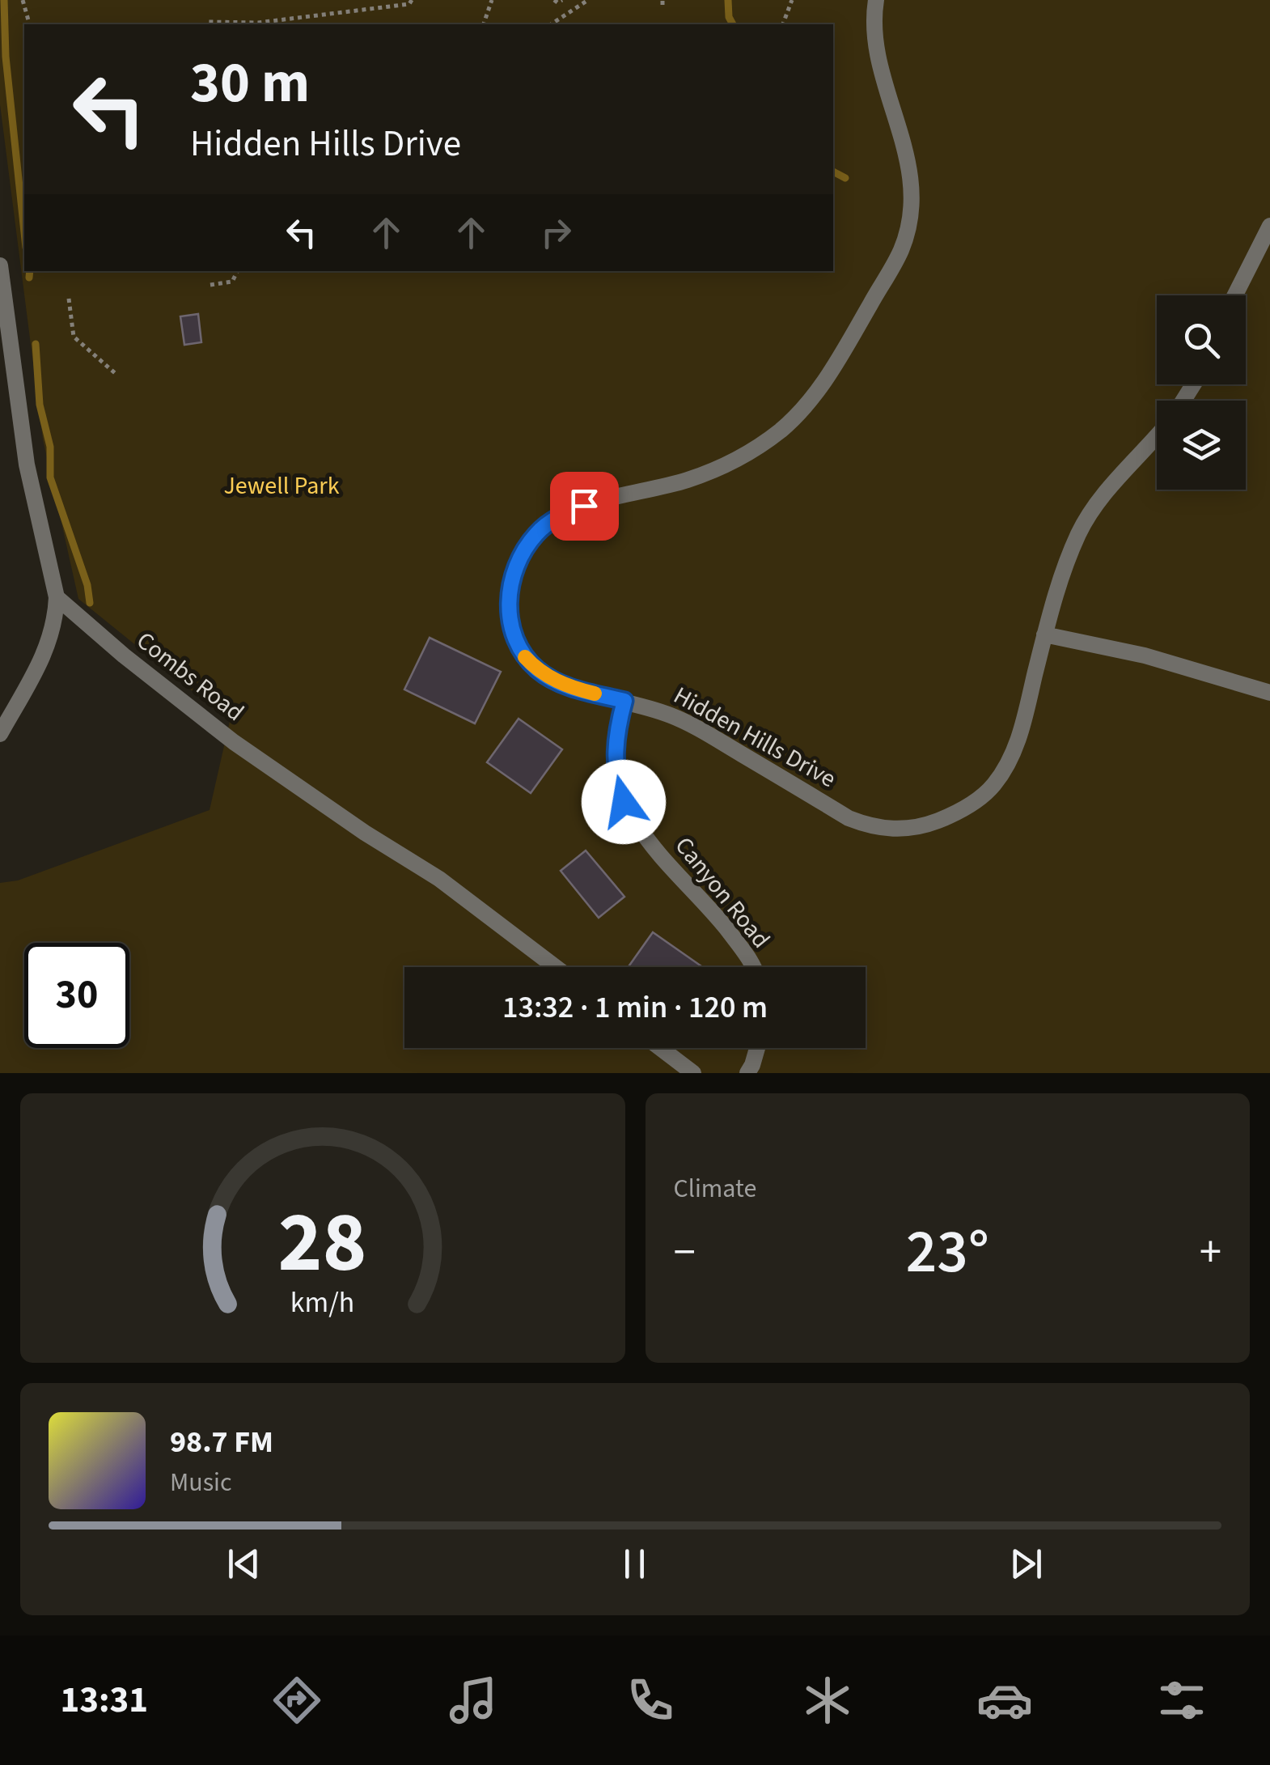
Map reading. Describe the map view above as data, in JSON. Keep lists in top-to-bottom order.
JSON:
{
  "streets": {
    "street": ["Combs Road", "Hidden Hills Drive", "Canyon Road"]
  },
  "crossings": [
    ["Hidden Hills Drive", "Canyon Road"]
  ],
  "parks": ["Jewell Park"],
  "page": {
    "turn": ["30 m", "Hidden Hills Drive"],
    "limit": "30",
    "trip": "13:32 · 1 min · 120 m",
    "tile": "Climate",
    "heat": ["−", "23°", "+"],
    "song": ["98.7 FM", "Music"],
    "tabs": "13:31",
    "gauge": ["28", "km/h"]
  }
}
